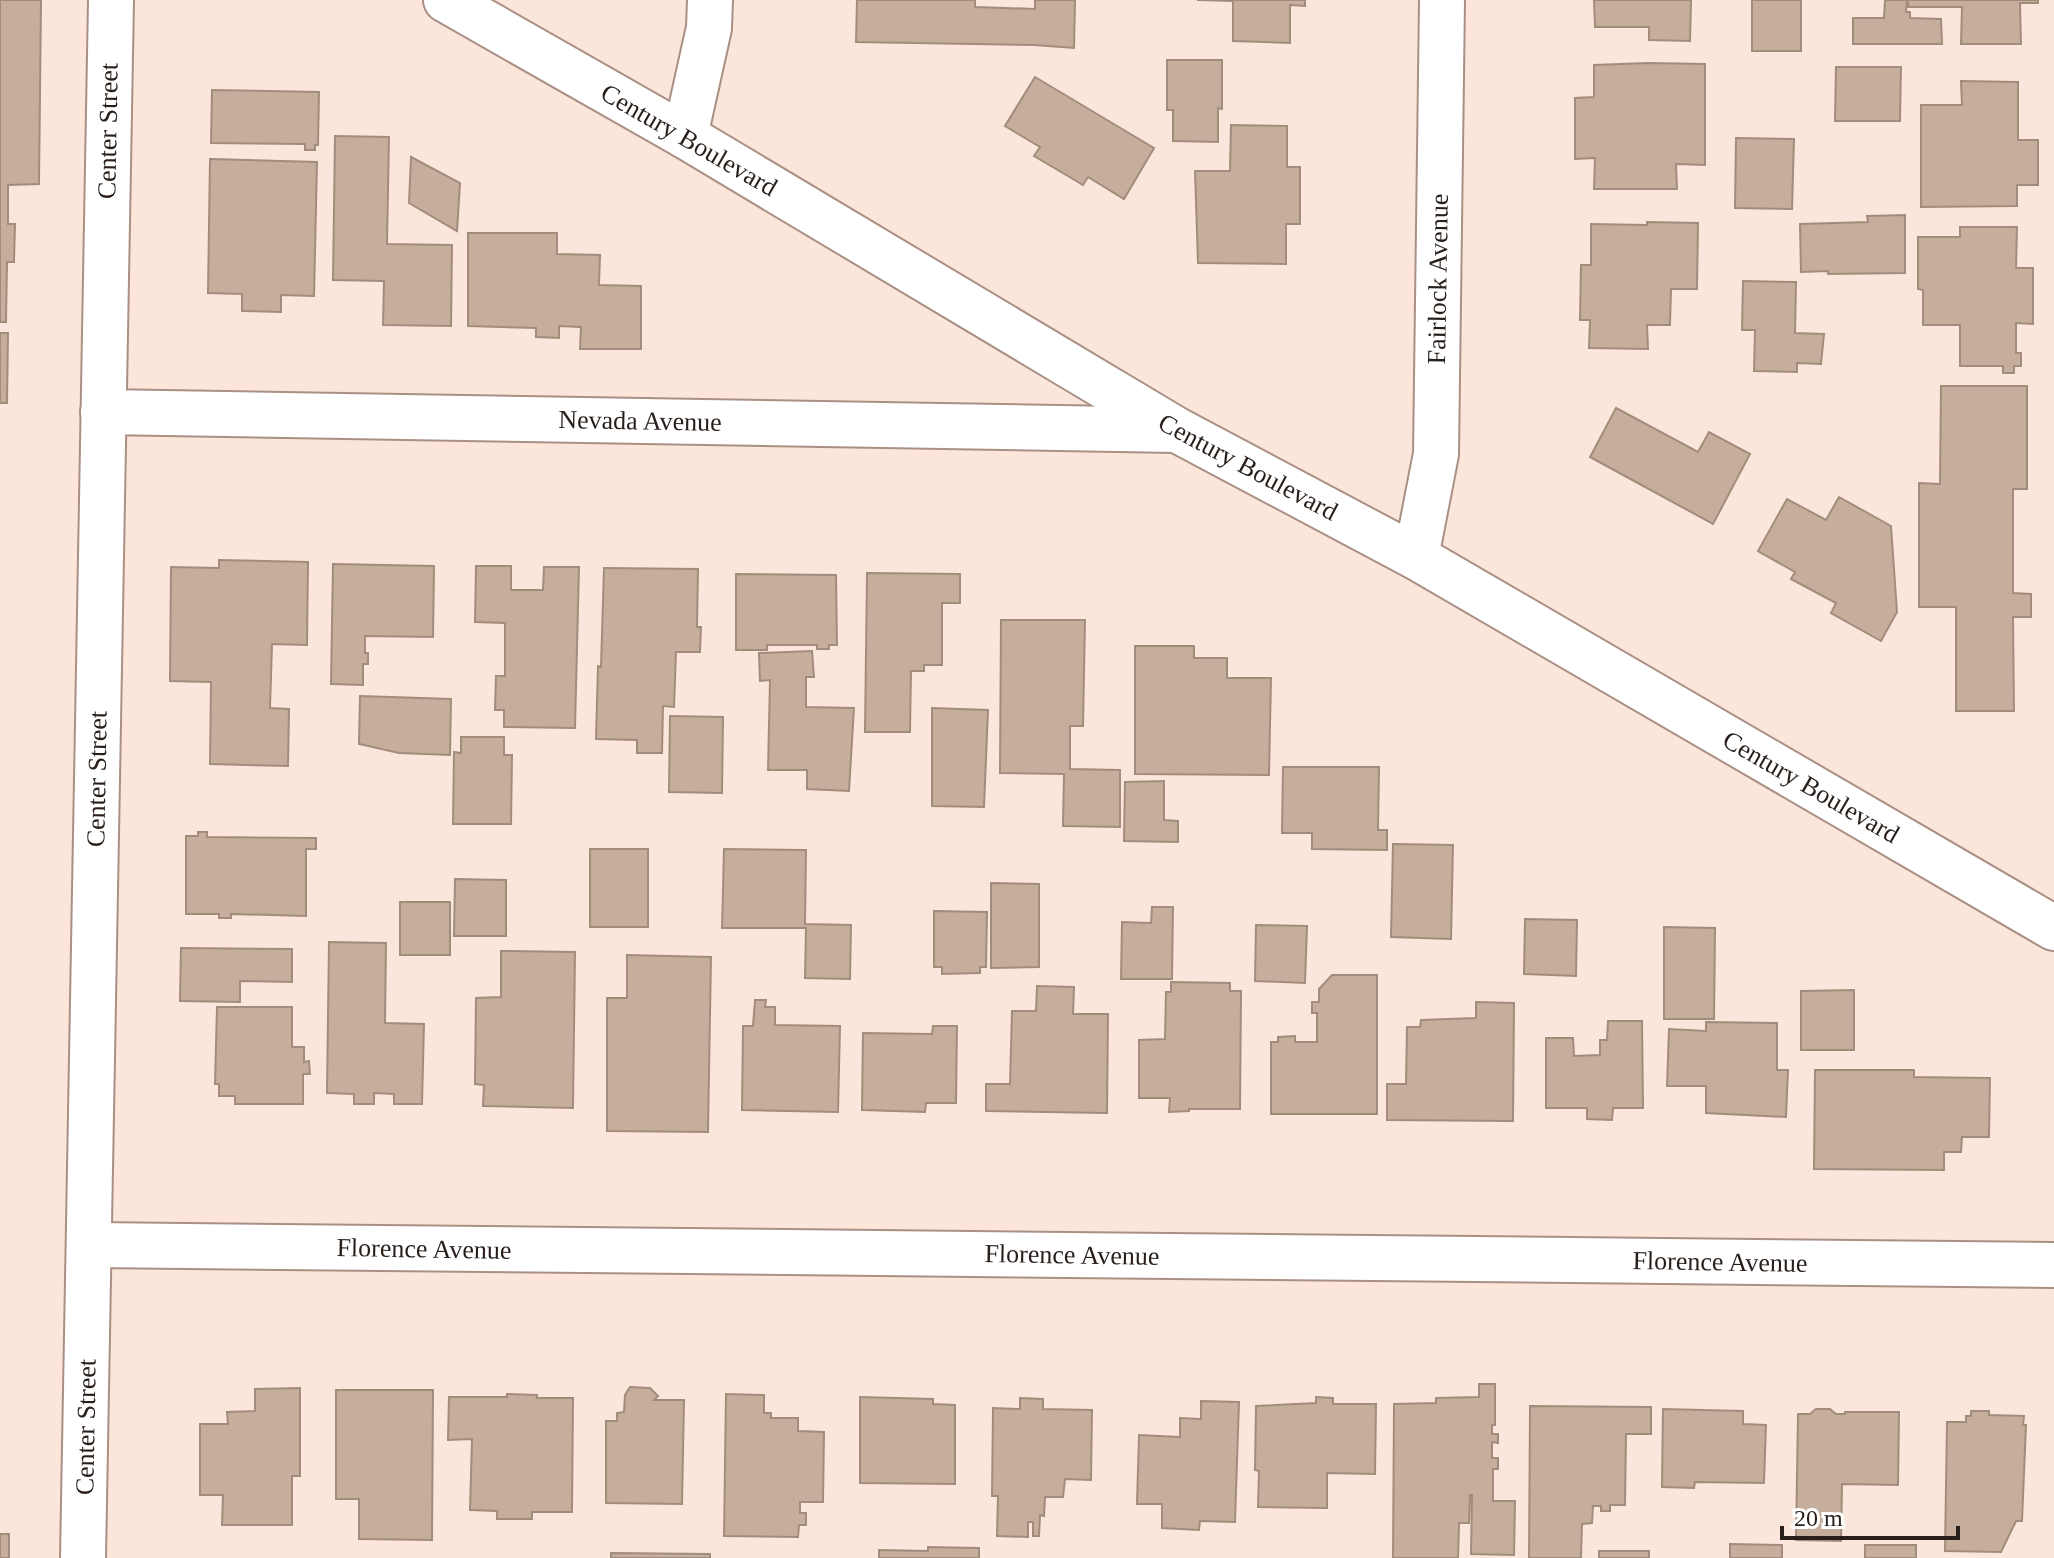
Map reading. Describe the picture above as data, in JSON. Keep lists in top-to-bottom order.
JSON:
{
  "streets": {
    "street": [
      "Center Street",
      "Century Boulevard",
      "Fairlock Avenue",
      "Nevada Avenue",
      "Florence Avenue"
    ]
  },
  "crossings": [
    ["Center Street", "Nevada Avenue"],
    ["Center Street", "Florence Avenue"],
    ["Century Boulevard", "Fairlock Avenue"],
    ["Century Boulevard", "Nevada Avenue"]
  ],
  "scale_bar": "20 m"
}
